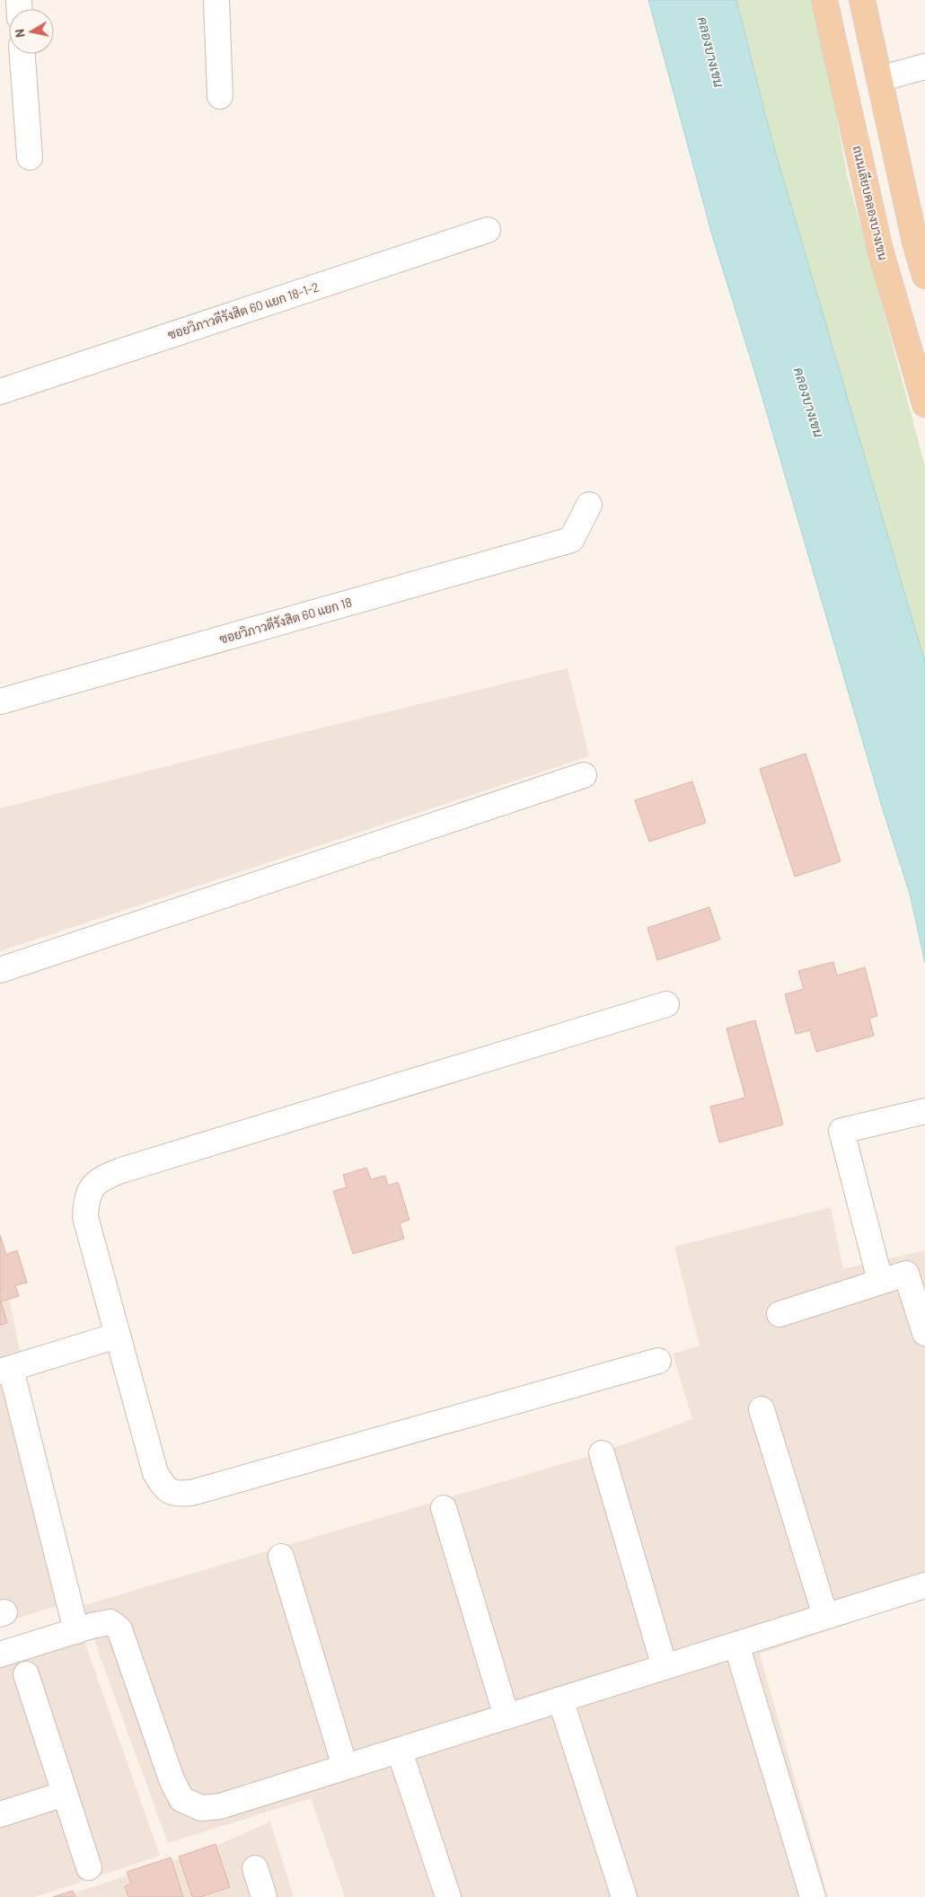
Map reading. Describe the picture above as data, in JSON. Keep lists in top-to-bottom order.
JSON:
{
  "streets": {
    "main road": ["ถนนเลียบคลองบางเขน"],
    "street": ["ซอยวิภาวดีรังสิต 60 แยก 18-1-2", "ซอยวิภาวดีรังสิต 60 แยก 18"]
  },
  "water": ["คลองบางเขน"],
  "north": "left"
}
